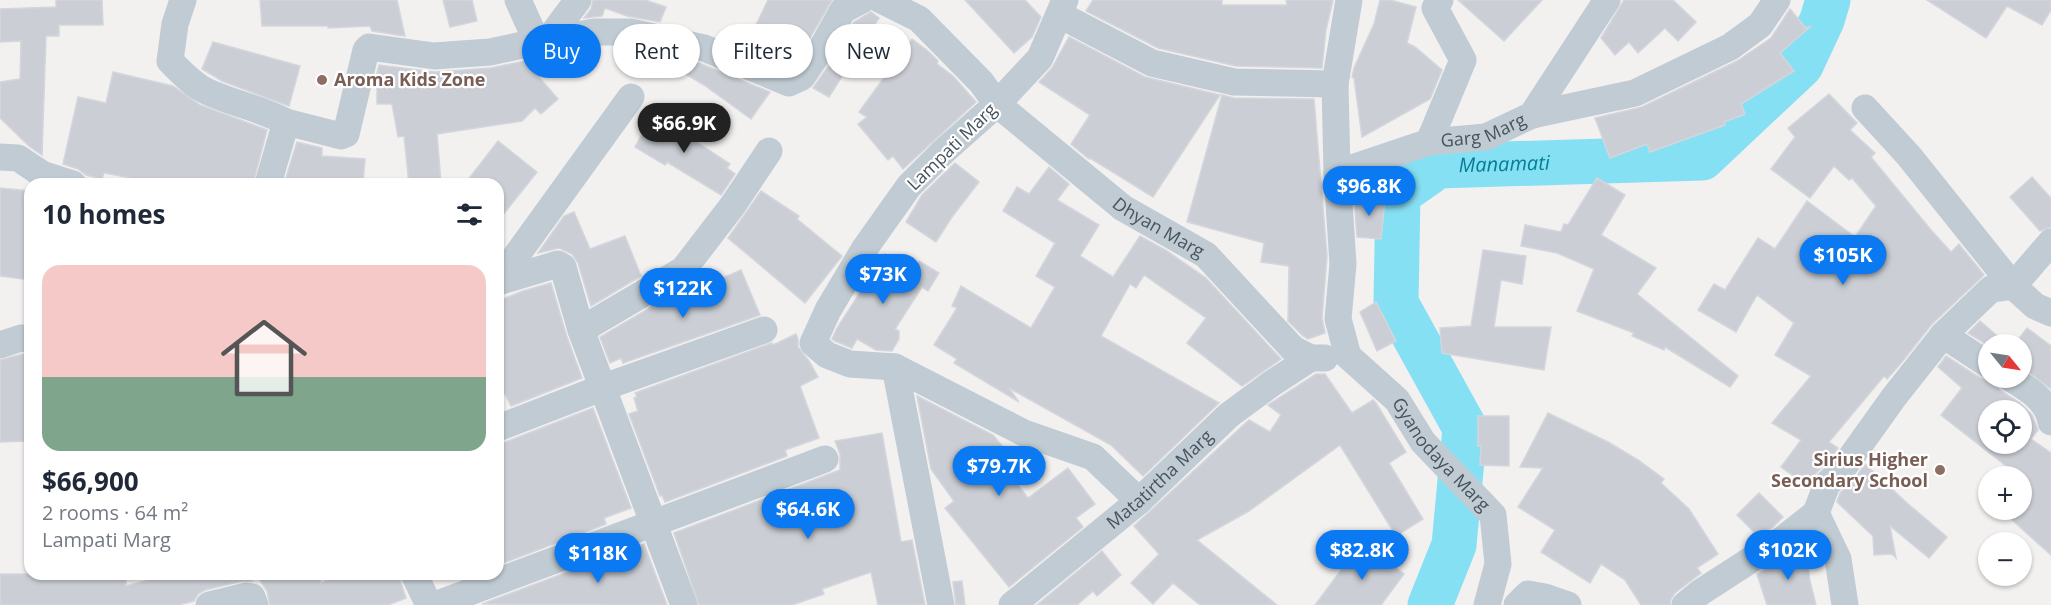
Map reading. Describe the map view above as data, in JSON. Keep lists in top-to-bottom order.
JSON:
{
  "streets": {
    "street": [
      "Garg Marg",
      "Lampati Marg",
      "Dhyan Marg",
      "Gyanodaya Marg",
      "Matatirtha Marg"
    ]
  },
  "crossings": [
    ["Lampati Marg", "Dhyan Marg"],
    ["Dhyan Marg", "Matatirtha Marg"]
  ],
  "water": ["Manamati"],
  "places": ["Aroma Kids Zone", "Sirius Higher Secondary School"],
  "north": "bottom right",
  "page": {
    "chip": [
      "Buy",
      "Rent",
      "Filters",
      "New"
    ],
    "price": [
      "$66.9K",
      "$96.8K",
      "$105K",
      "$73K",
      "$122K",
      "$79.7K",
      "$64.6K",
      "$82.8K",
      "$102K",
      "$118K"
    ],
    "heading": "10 homes",
    "list": [
      {
        "name": "$66,900",
        "note": "2 rooms · 64 m² · Lampati Marg"
      }
    ],
    "map_buttons": ["+", "−"]
  }
}
